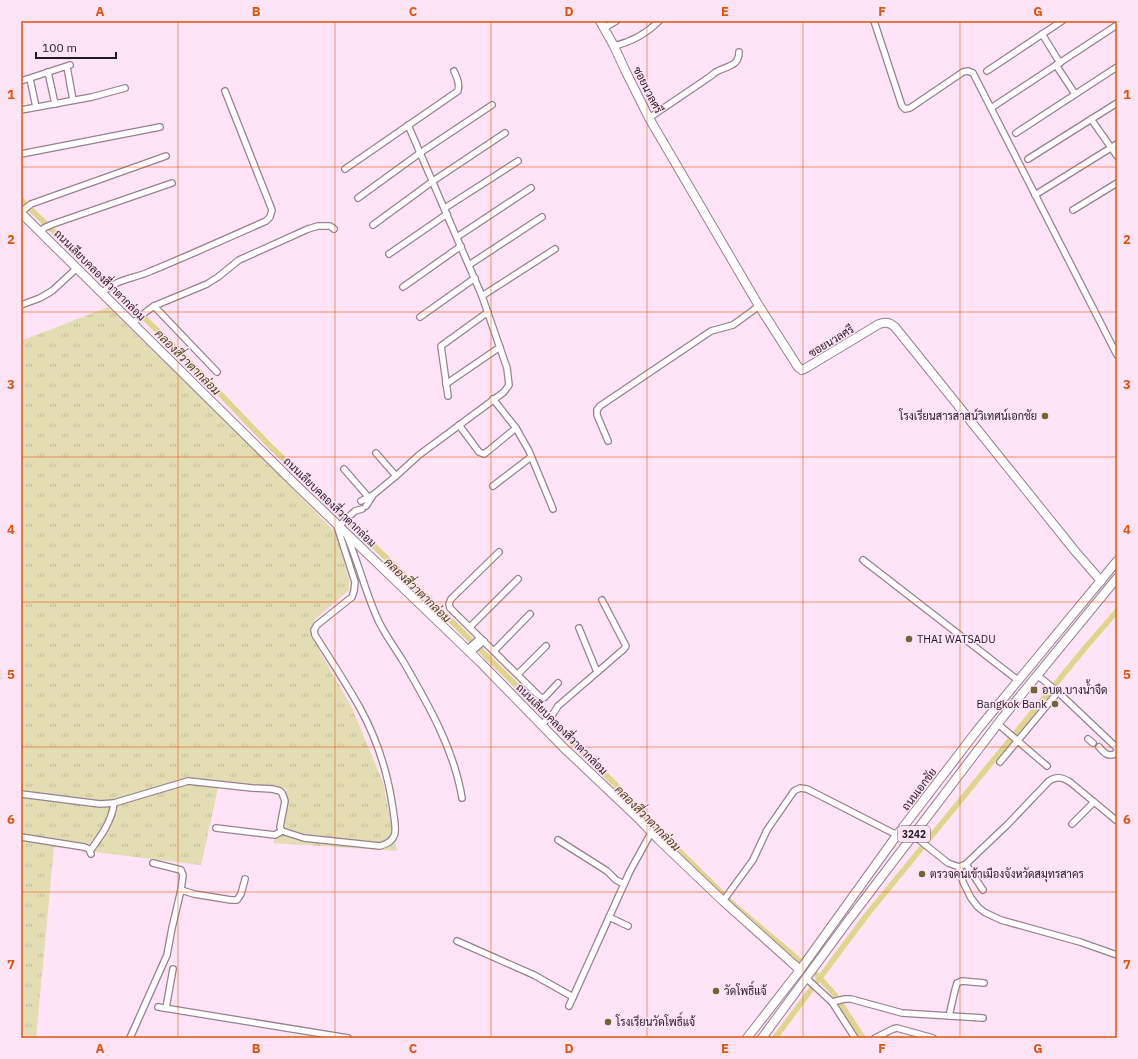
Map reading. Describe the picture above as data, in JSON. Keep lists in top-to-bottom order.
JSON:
{
  "streets": {
    "street": [
      "ซอยนวลศรี",
      "ถนนเลียบคลองสี่วาตากล่อม",
      "ถนนเอกชัย",
      "3242"
    ]
  },
  "crossings": [
    ["ซอยนวลศรี", "ถนนเอกชัย"],
    ["ถนนเลียบคลองสี่วาตากล่อม", "ถนนเอกชัย"]
  ],
  "water": ["คลองสี่วาตากล่อม"],
  "places": {
    "other": [
      "โรงเรียนสารสาสน์วิเทศน์เอกชัย",
      "THAI WATSADU",
      "Bangkok Bank",
      "ตรวจคนเข้าเมืองจังหวัดสมุทรสาคร",
      "วัดโพธิ์แจ้",
      "โรงเรียนวัดโพธิ์แจ้"
    ],
    "transit": ["อบต.บางน้ำจืด"]
  },
  "scale_bar": "100 m",
  "grid": {
    "columns": [
      "A",
      "B",
      "C",
      "D",
      "E",
      "F",
      "G"
    ],
    "rows": [
      "1",
      "2",
      "3",
      "4",
      "5",
      "6",
      "7"
    ]
  }
}
